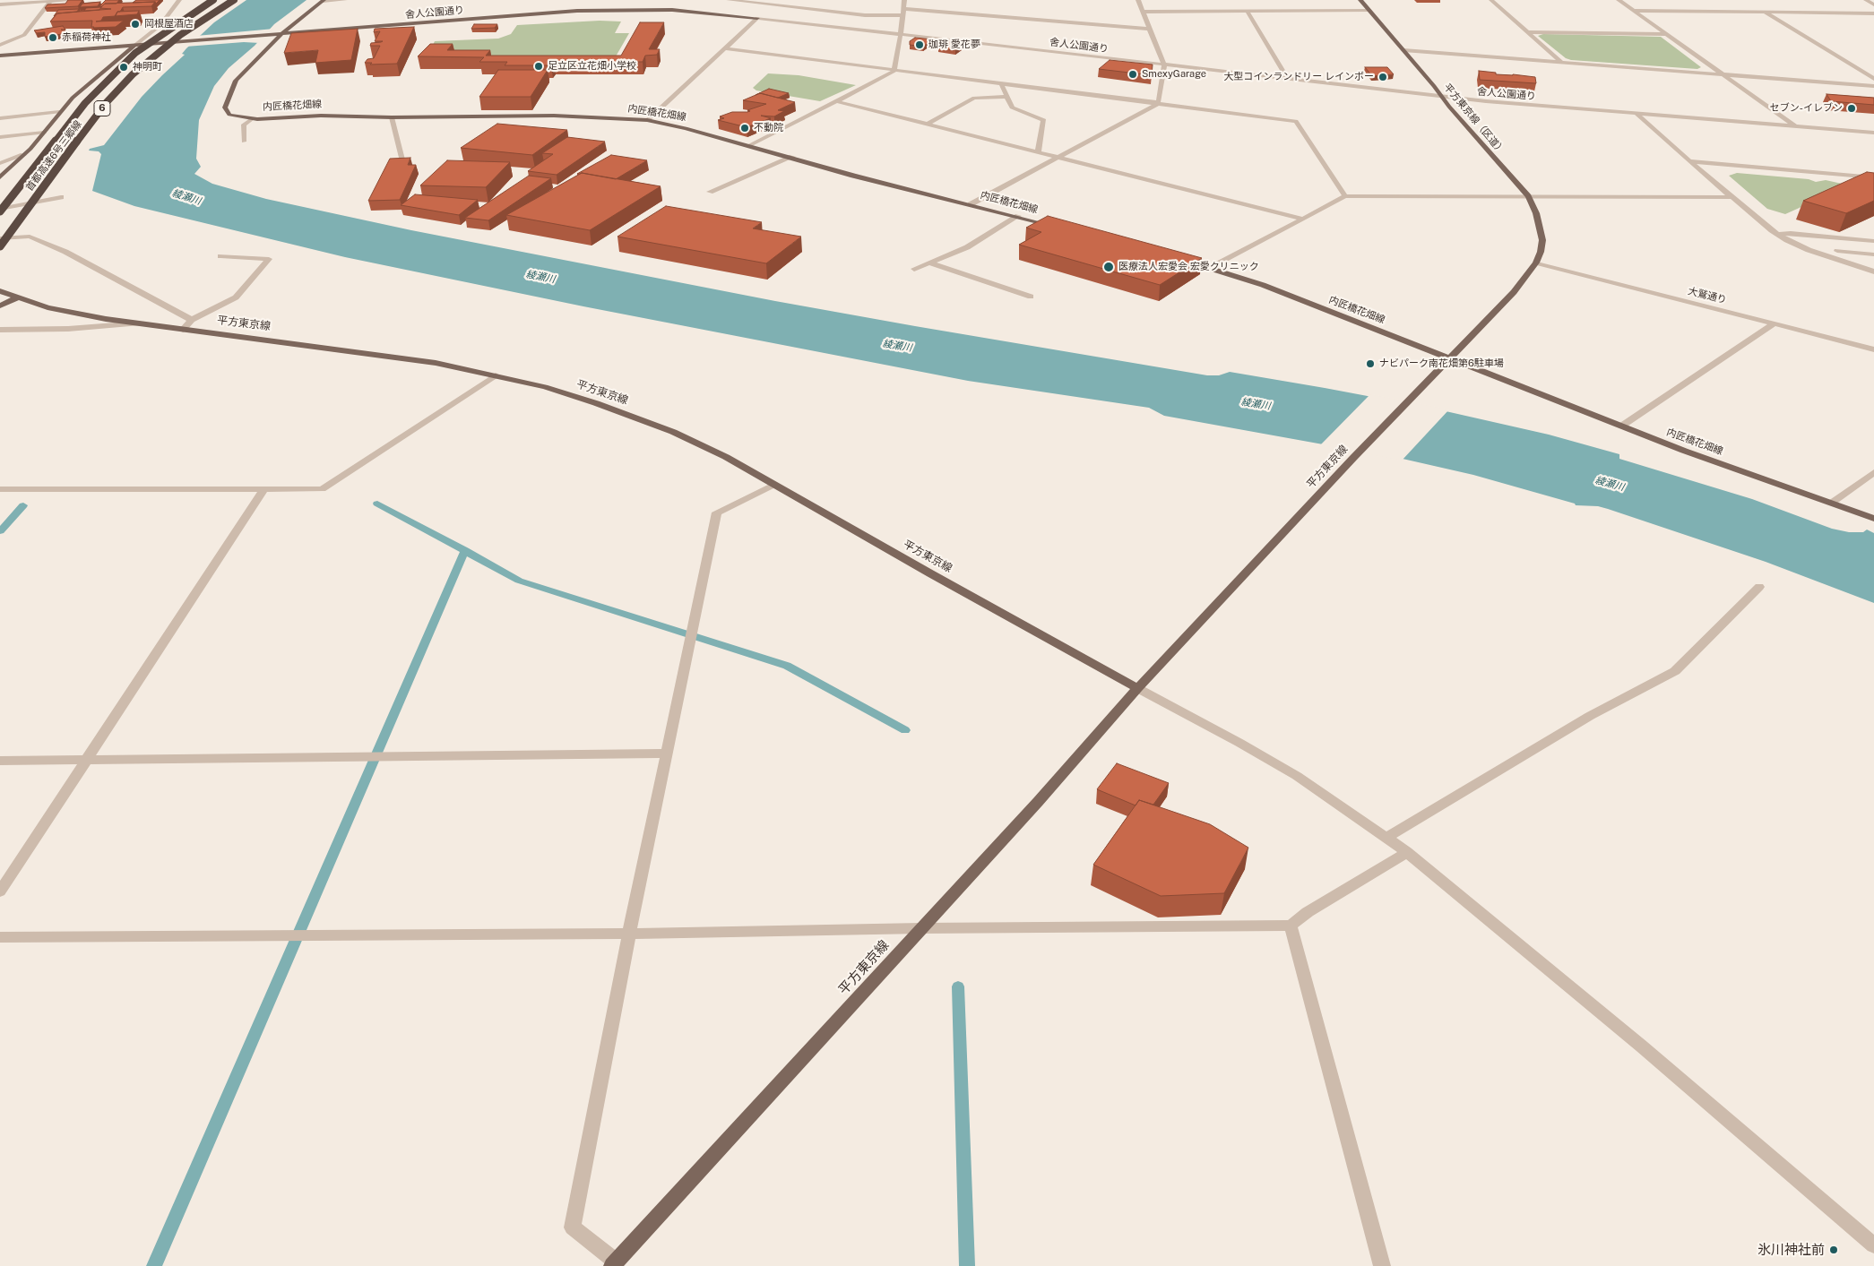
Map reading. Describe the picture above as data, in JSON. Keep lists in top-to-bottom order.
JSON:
{
  "streets": {
    "highway": ["6", "首都高速6号三郷線"],
    "main road": [
      "舎人公園通り",
      "内匠橋花畑線",
      "平方東京線（区道）",
      "平方東京線"
    ],
    "street": ["大鷲通り"]
  },
  "crossings": [
    ["舎人公園通り", "内匠橋花畑線"],
    ["舎人公園通り", "平方東京線（区道）"],
    ["内匠橋花畑線", "平方東京線"],
    ["平方東京線（区道）", "大鷲通り"],
    ["平方東京線（区道）", "平方東京線"],
    ["大鷲通り", "平方東京線"]
  ],
  "water": ["綾瀬川"],
  "places": [
    "岡根屋酒店",
    "赤稲荷神社",
    "珈琲 愛花夢",
    "足立区立花畑小学校",
    "神明町",
    "SmexyGarage",
    "大型コインランドリー レインボー",
    "セブン-イレブン",
    "不動院",
    "医療法人宏愛会 宏愛クリニック",
    "ナビパーク南花畑第6駐車場",
    "氷川神社前"
  ]
}
